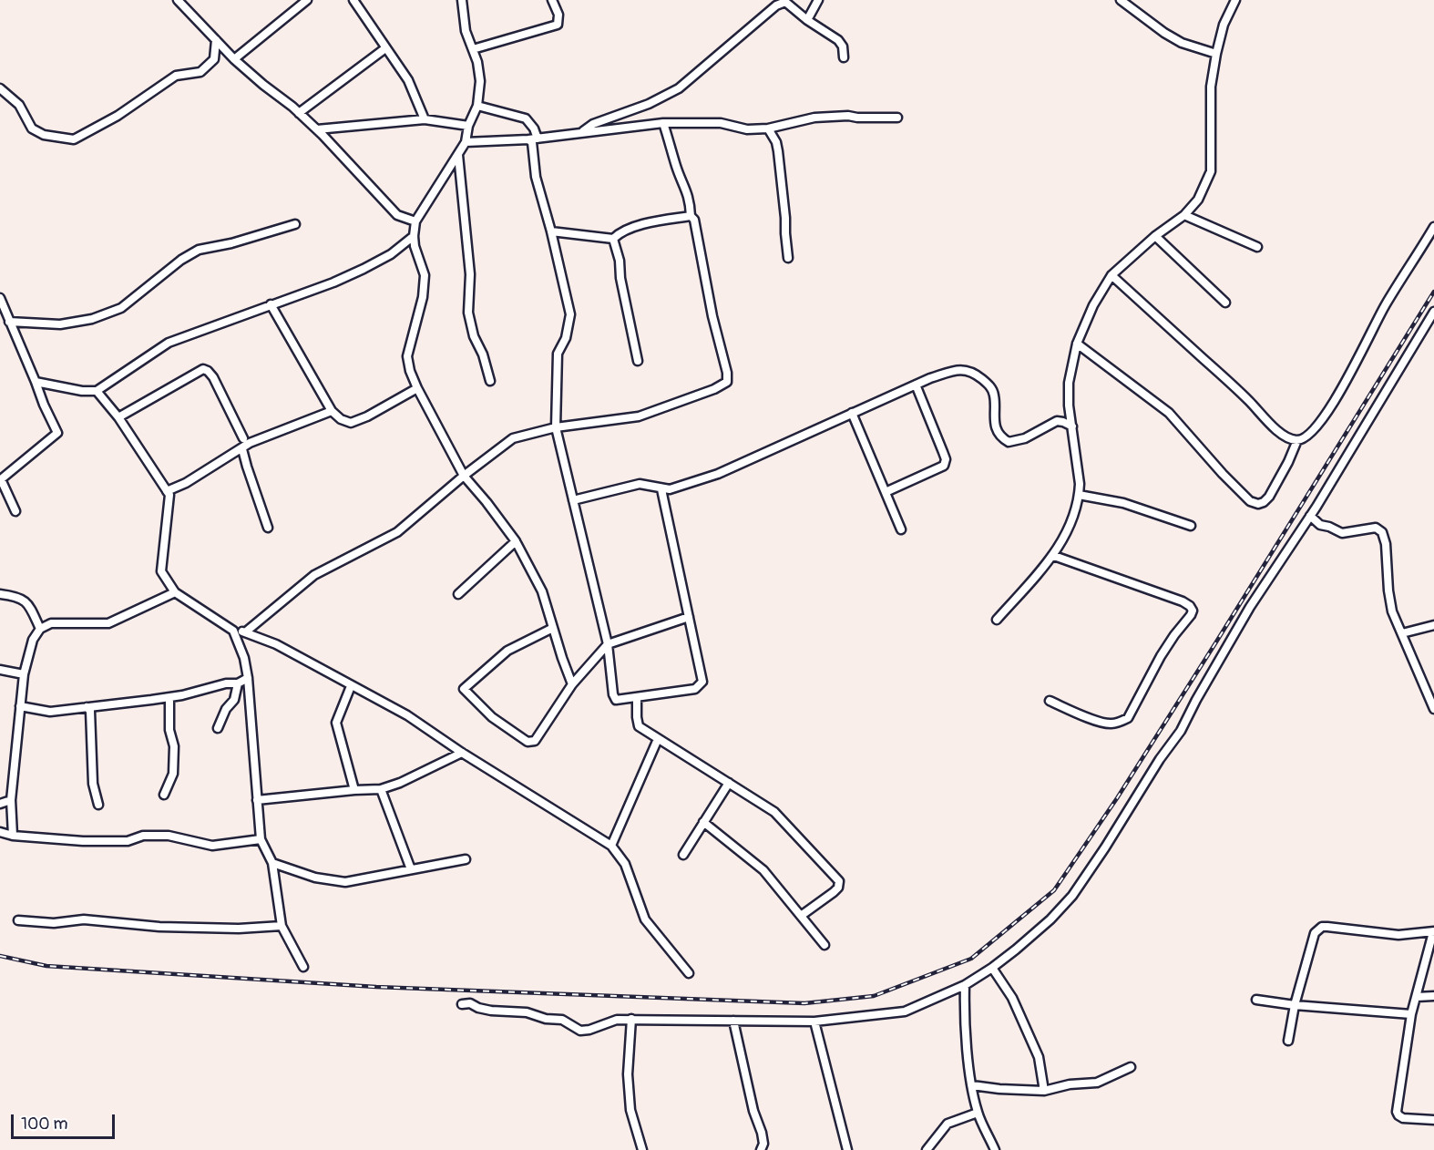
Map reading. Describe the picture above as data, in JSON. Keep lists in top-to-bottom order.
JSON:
{
  "scale_bar": "100 m"
}
